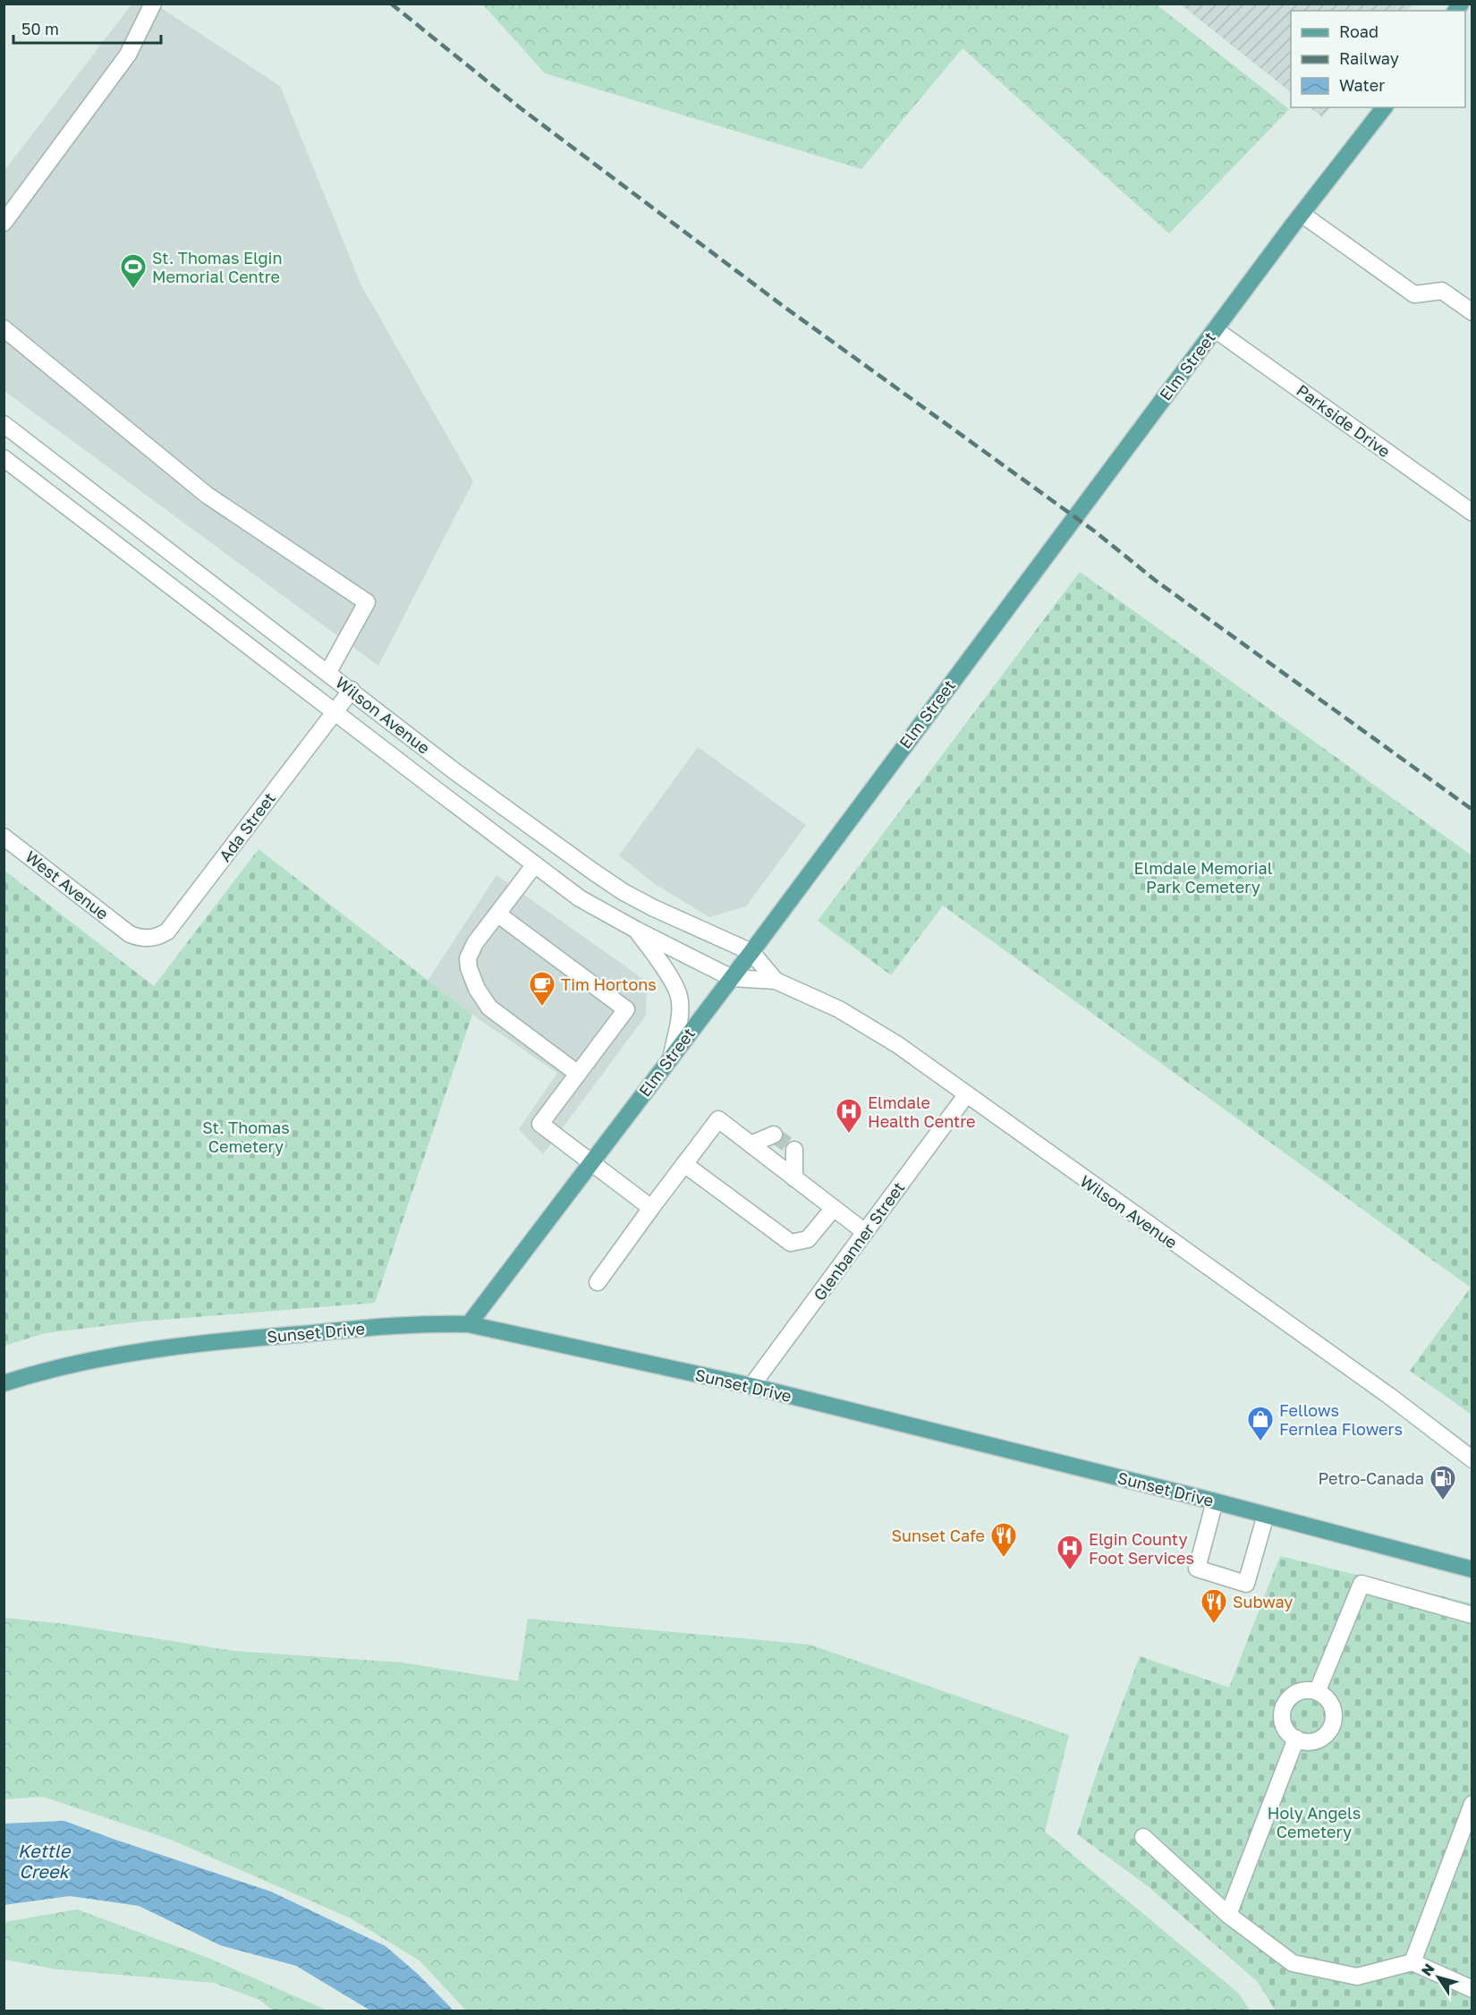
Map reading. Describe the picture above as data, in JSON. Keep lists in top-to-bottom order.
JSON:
{
  "streets": {
    "main road": ["Elm Street", "Sunset Drive"],
    "street": [
      "Parkside Drive",
      "Wilson Avenue",
      "Ada Street",
      "West Avenue",
      "Glenbanner Street"
    ]
  },
  "crossings": [
    ["Elm Street", "Parkside Drive"],
    ["Elm Street", "Wilson Avenue"],
    ["Elm Street", "Sunset Drive"],
    ["Wilson Avenue", "Ada Street"],
    ["Wilson Avenue", "Glenbanner Street"],
    ["Ada Street", "West Avenue"],
    ["Glenbanner Street", "Sunset Drive"]
  ],
  "water": ["Kettle Creek"],
  "parks": ["Elmdale Memorial Park Cemetery", "St. Thomas Cemetery", "Holy Angels Cemetery"],
  "places": {
    "sports": ["St. Thomas Elgin Memorial Centre"],
    "cafe": ["Tim Hortons"],
    "hospital": ["Elmdale Health Centre", "Elgin County Foot Services"],
    "shop": ["Fellows Fernlea Flowers"],
    "fuel station": ["Petro-Canada"],
    "restaurant": ["Sunset Cafe", "Subway"]
  },
  "legend": ["Road", "Railway", "Water"],
  "scale_bar": "50 m",
  "north": "top left"
}
